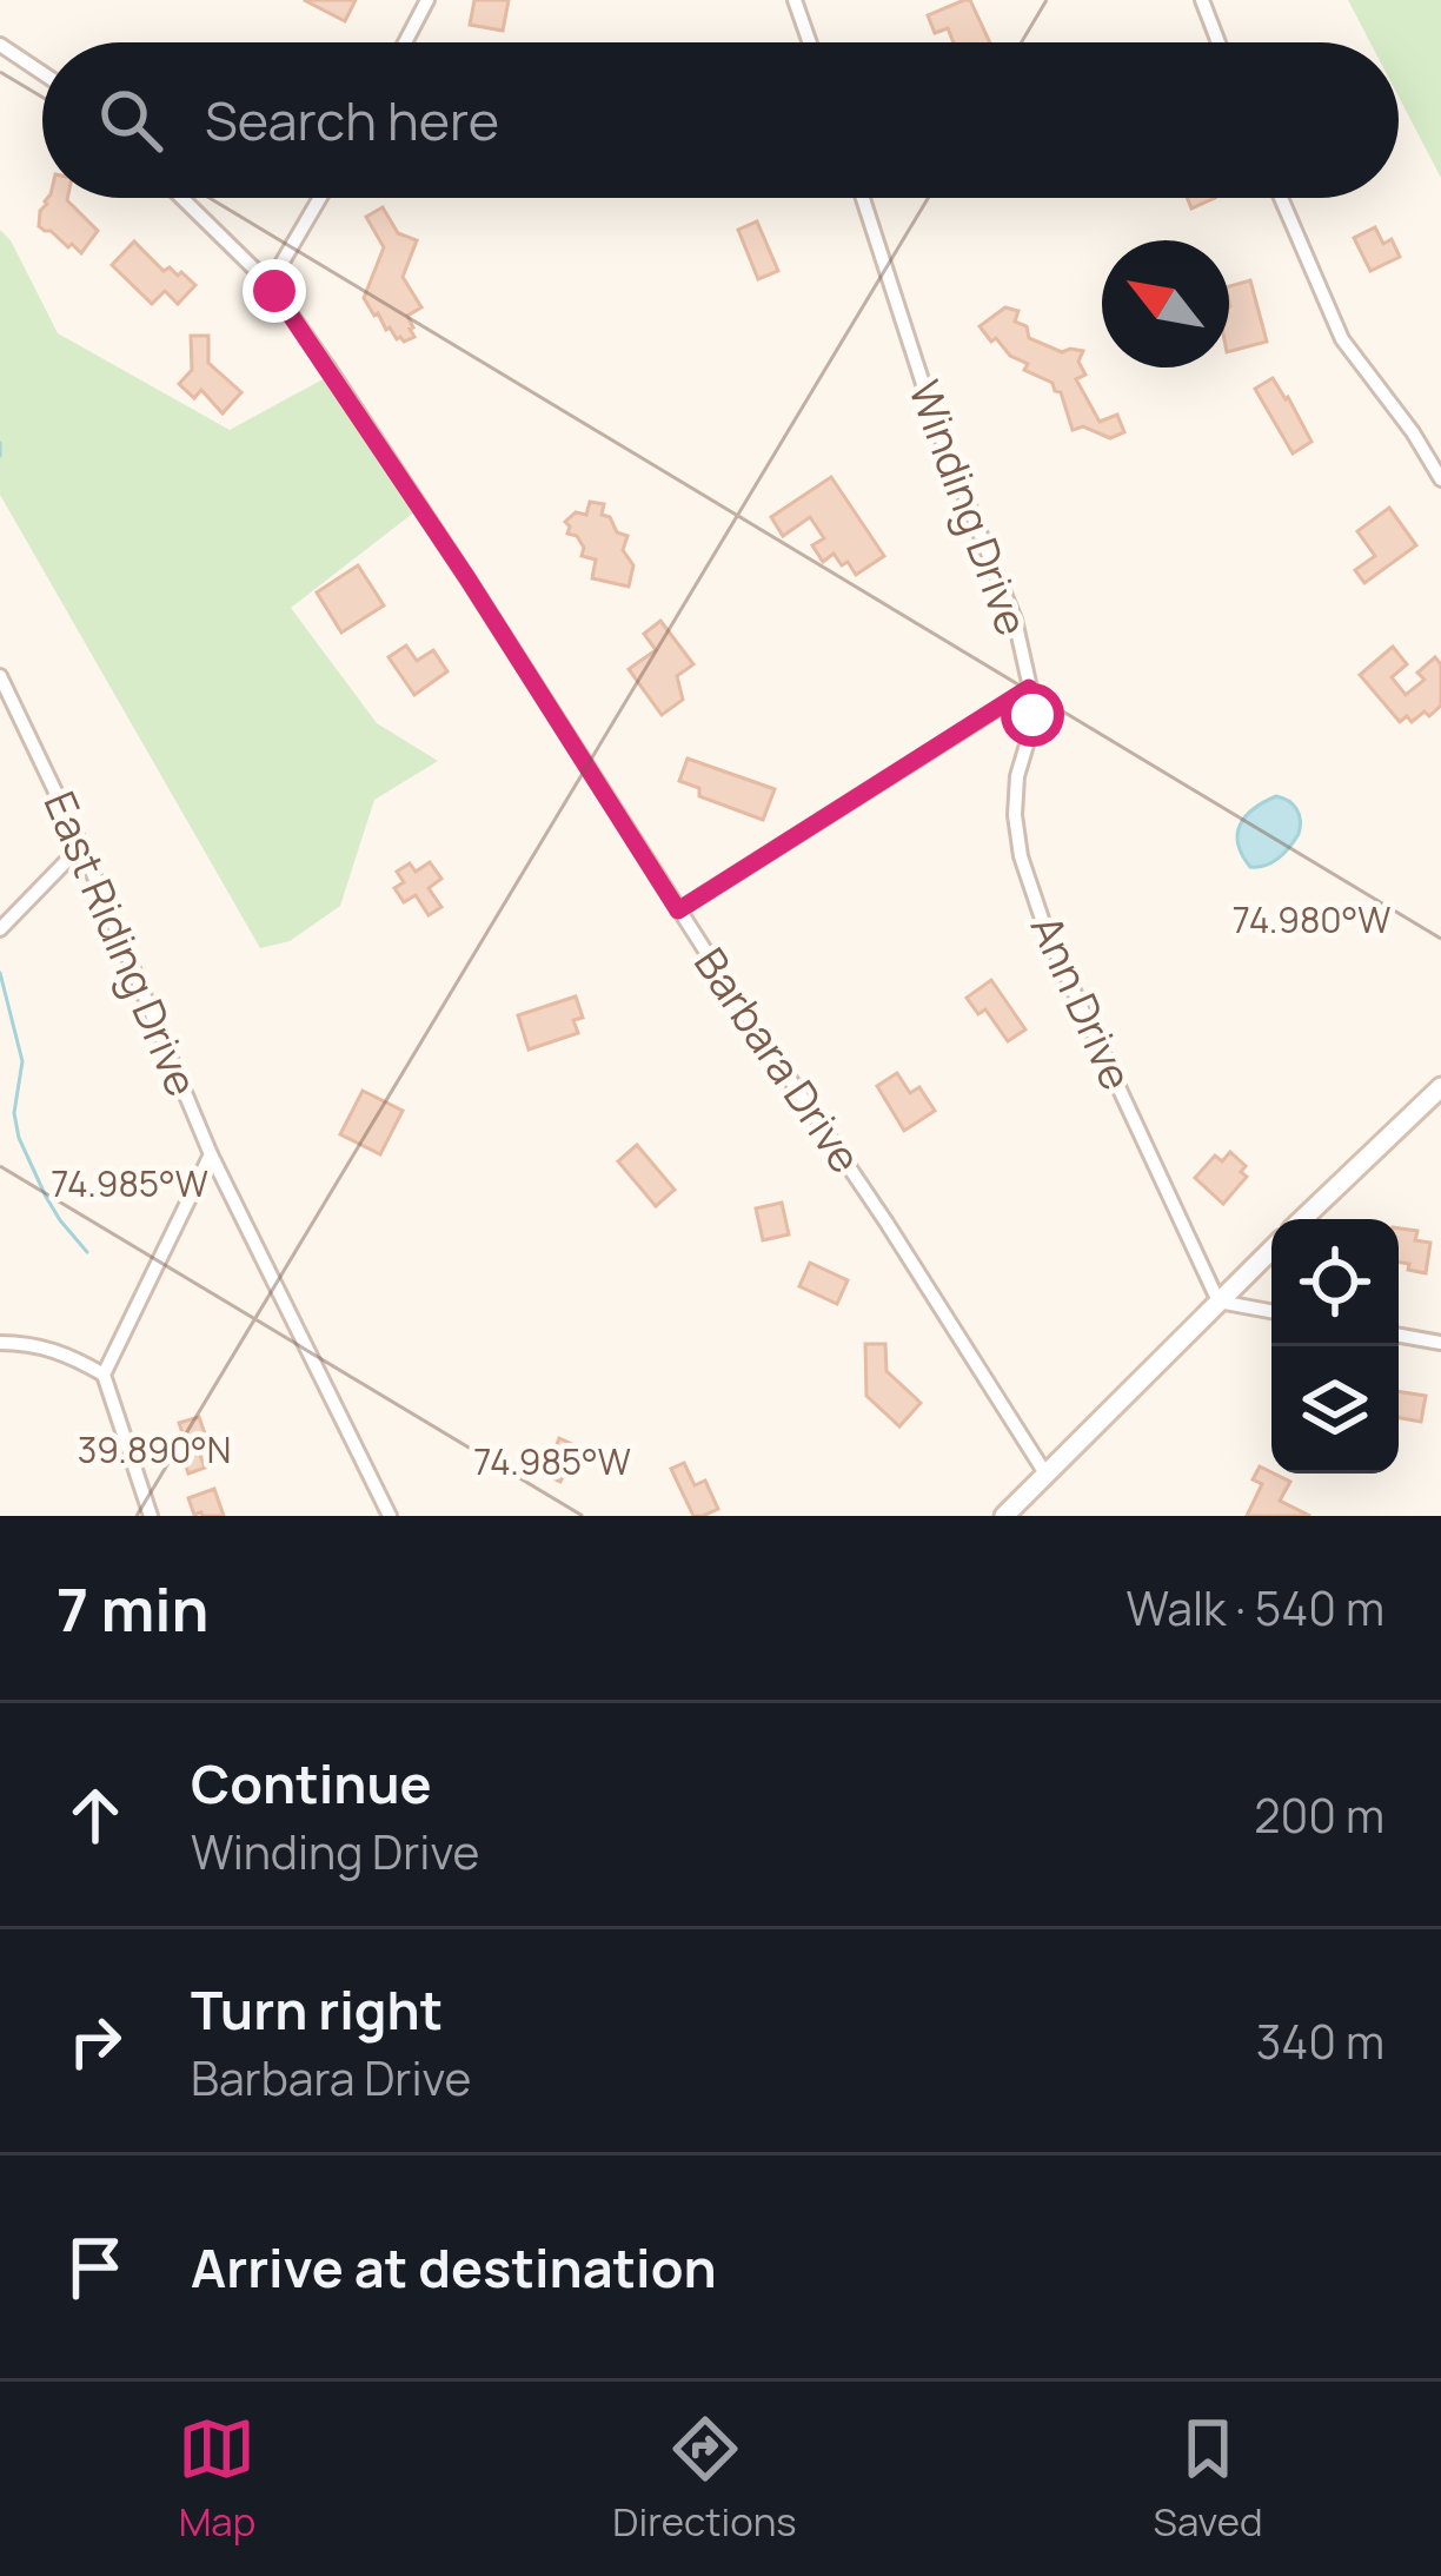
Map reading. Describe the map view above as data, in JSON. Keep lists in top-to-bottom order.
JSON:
{
  "streets": {
    "street": [
      "Winding Drive",
      "East Riding Drive",
      "Ann Drive",
      "Barbara Drive"
    ]
  },
  "crossings": [
    ["Winding Drive", "Ann Drive"],
    ["Winding Drive", "Barbara Drive"]
  ],
  "north": "top left",
  "page": {
    "search": "Search here",
    "heading": ["7 min", "Walk · 540 m"],
    "list": [
      ["Continue", "Winding Drive", "200 m"],
      ["Turn right", "Barbara Drive", "340 m"],
      "Arrive at destination"
    ],
    "nav": ["Map", "Directions", "Saved"]
  },
  "coordinates": ["74.980°W", "74.985°W", "39.890°N"]
}
